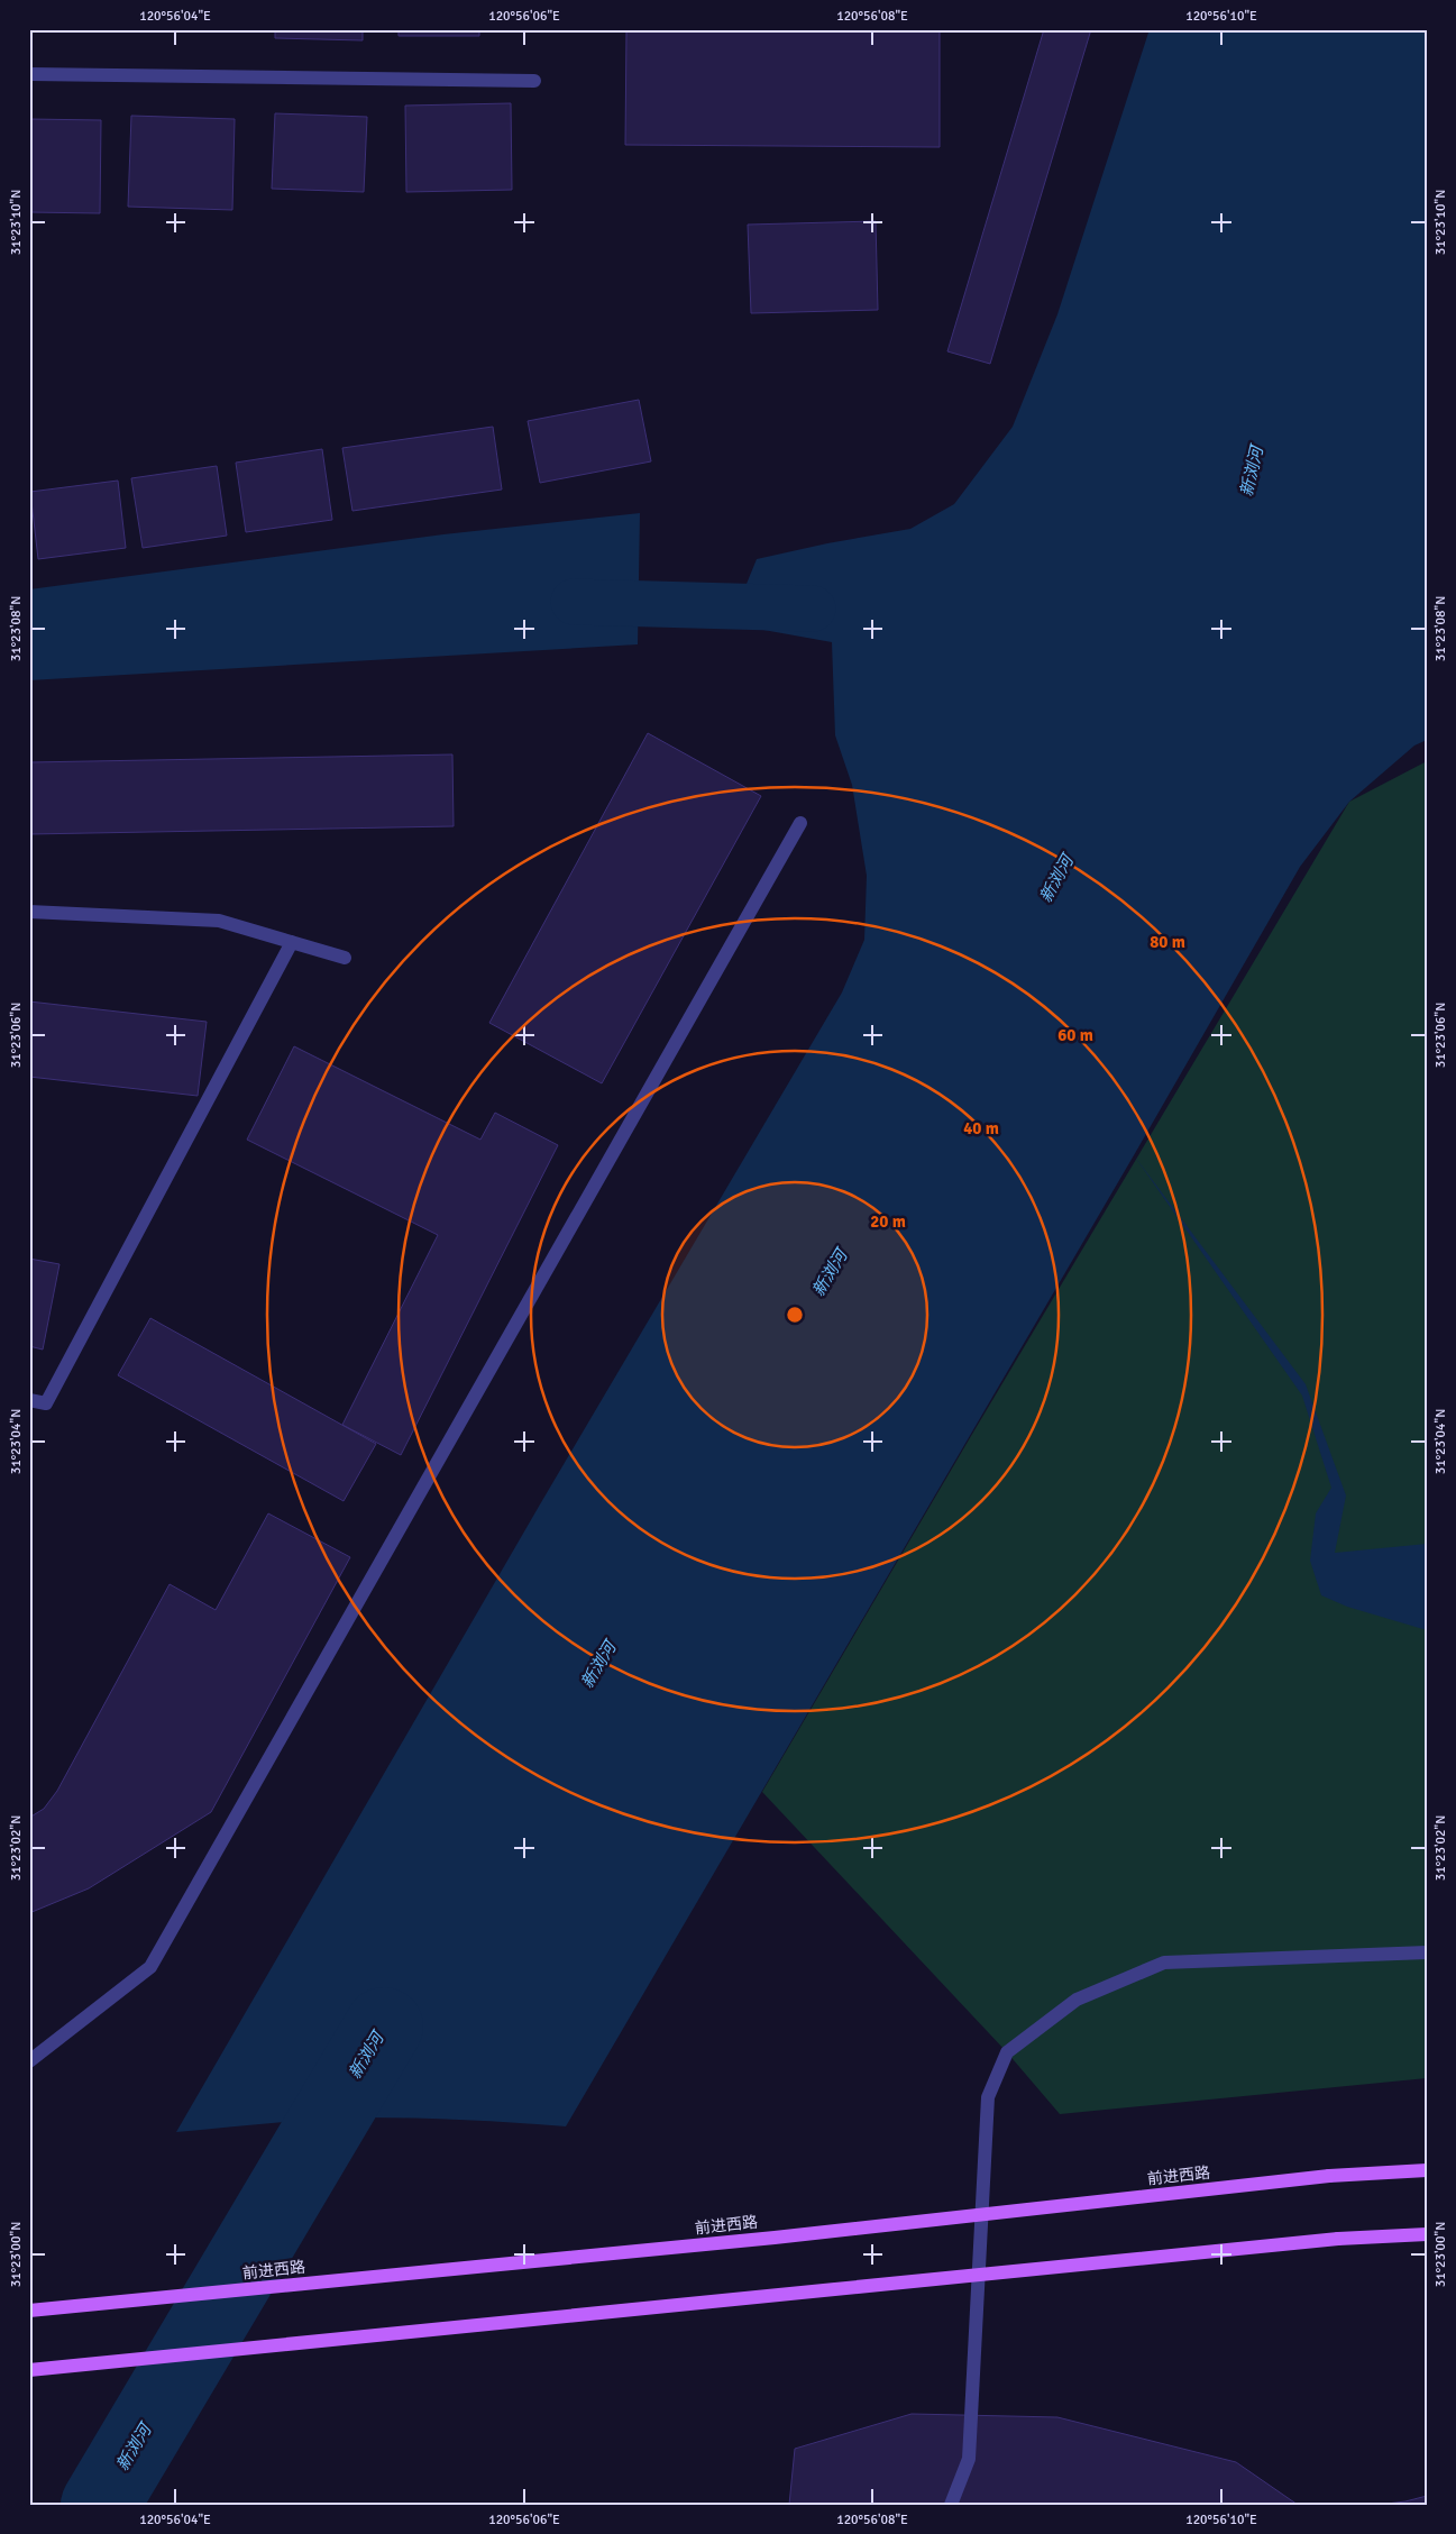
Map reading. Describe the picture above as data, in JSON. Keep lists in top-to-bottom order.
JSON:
{
  "streets": {
    "main road": ["前进西路"]
  },
  "water": ["新浏河"],
  "coordinates": [
    "120°56'04\"E",
    "120°56'06\"E",
    "120°56'08\"E",
    "120°56'10\"E",
    "31°23'10\"N",
    "31°23'08\"N",
    "31°23'06\"N",
    "31°23'04\"N",
    "31°23'02\"N",
    "31°23'00\"N"
  ],
  "rings": [
    "80 m",
    "60 m",
    "40 m",
    "20 m"
  ]
}
